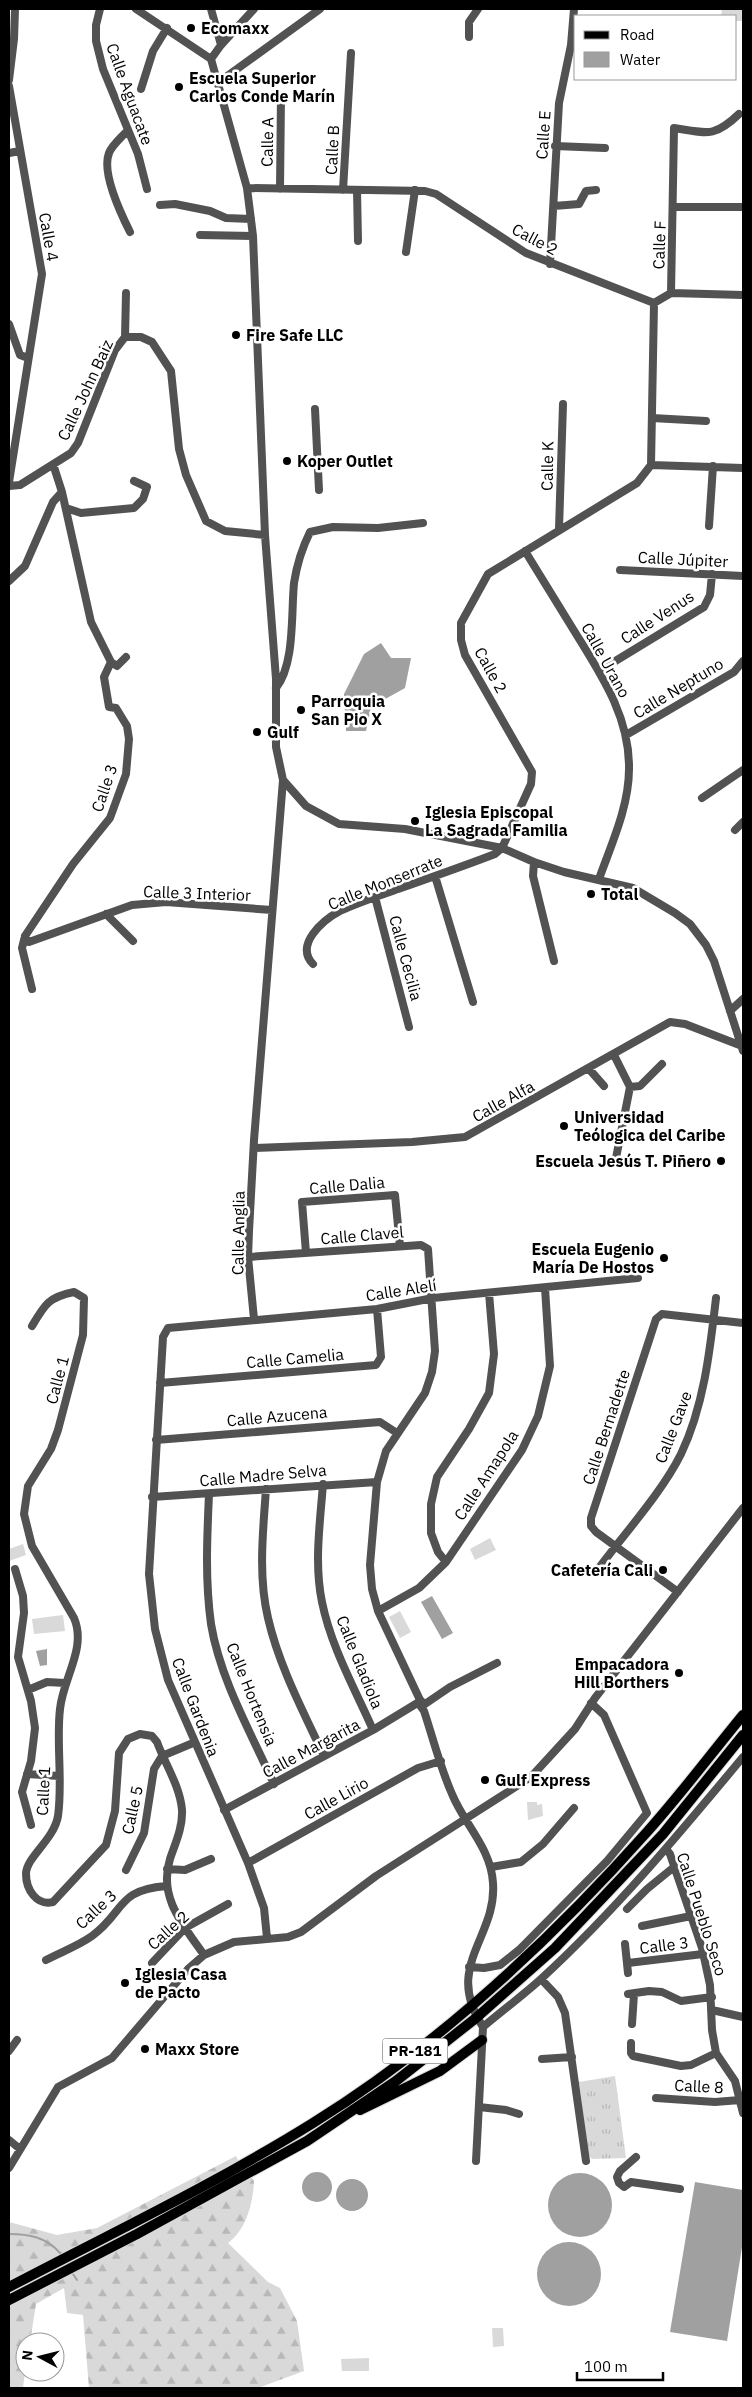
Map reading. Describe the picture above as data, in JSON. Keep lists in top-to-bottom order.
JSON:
{
  "streets": {
    "main road": ["PR-181"],
    "street": [
      "Calle Aguacate",
      "Calle E",
      "Calle A",
      "Calle B",
      "Calle 4",
      "Calle 2",
      "Calle F",
      "Calle John Baiz",
      "Calle K",
      "Calle Júpiter",
      "Calle Venus",
      "Calle Urano",
      "Calle Neptuno",
      "Calle 3",
      "Calle Monserrate",
      "Calle 3 Interior",
      "Calle Cecilia",
      "Calle Alfa",
      "Calle Dalia",
      "Calle Anglia",
      "Calle Clavel",
      "Calle Alelí",
      "Calle Camelia",
      "Calle 1",
      "Calle Azucena",
      "Calle Bernadette",
      "Calle Gave",
      "Calle Madre Selva",
      "Calle Amapola",
      "Calle Gladiola",
      "Calle Hortensia",
      "Calle Gardenia",
      "Calle Margarita",
      "Calle Lirio",
      "Calle 5",
      "Calle Pueblo Seco",
      "Calle 8"
    ]
  },
  "crossings": [
    ["Calle E", "Calle 2"],
    ["Calle A", "Calle 2"],
    ["Calle B", "Calle 2"],
    ["Calle 2", "Calle K"],
    ["Calle 2", "Calle Urano"],
    ["Calle 2", "Calle Monserrate"],
    ["Calle 2", "Calle 1"],
    ["Calle Júpiter", "Calle Venus"],
    ["Calle Venus", "Calle Urano"],
    ["Calle Urano", "Calle Neptuno"],
    ["Calle 3", "Calle 3 Interior"],
    ["Calle 3", "Calle 1"],
    ["Calle 3", "Calle Pueblo Seco"],
    ["Calle Monserrate", "Calle Cecilia"],
    ["Calle Alfa", "Calle Anglia"],
    ["Calle Dalia", "Calle Clavel"],
    ["Calle Anglia", "Calle Clavel"],
    ["Calle Anglia", "Calle Alelí"],
    ["Calle Clavel", "Calle Alelí"],
    ["Calle Alelí", "Calle Camelia"],
    ["Calle Alelí", "Calle Amapola"],
    ["Calle Alelí", "Calle Gardenia"],
    ["Calle Camelia", "Calle Gardenia"],
    ["Calle 1", "Calle 5"],
    ["Calle Azucena", "Calle Gardenia"],
    ["Calle Bernadette", "Calle Gave"],
    ["Calle Madre Selva", "Calle Gladiola"],
    ["Calle Madre Selva", "Calle Hortensia"],
    ["Calle Madre Selva", "Calle Gardenia"],
    ["Calle Gladiola", "Calle Margarita"],
    ["Calle Hortensia", "Calle Margarita"],
    ["Calle Gardenia", "Calle Margarita"],
    ["Calle Gardenia", "Calle Lirio"],
    ["Calle Pueblo Seco", "Calle 8"]
  ],
  "places": [
    "Ecomaxx",
    "Escuela Superior Carlos Conde Marín",
    "Fire Safe LLC",
    "Koper Outlet",
    "Parroquia San Pio X",
    "Gulf",
    "Iglesia Episcopal La Sagrada Familia",
    "Total",
    "Universidad Teólogica del Caribe",
    "Escuela Jesús T. Piñero",
    "Escuela Eugenio María De Hostos",
    "Cafetería Cali",
    "Empacadora Hill Borthers",
    "Gulf Express",
    "Iglesia Casa de Pacto",
    "Maxx Store"
  ],
  "legend": ["Road", "Water"],
  "scale_bar": "100 m",
  "north": "left"
}
